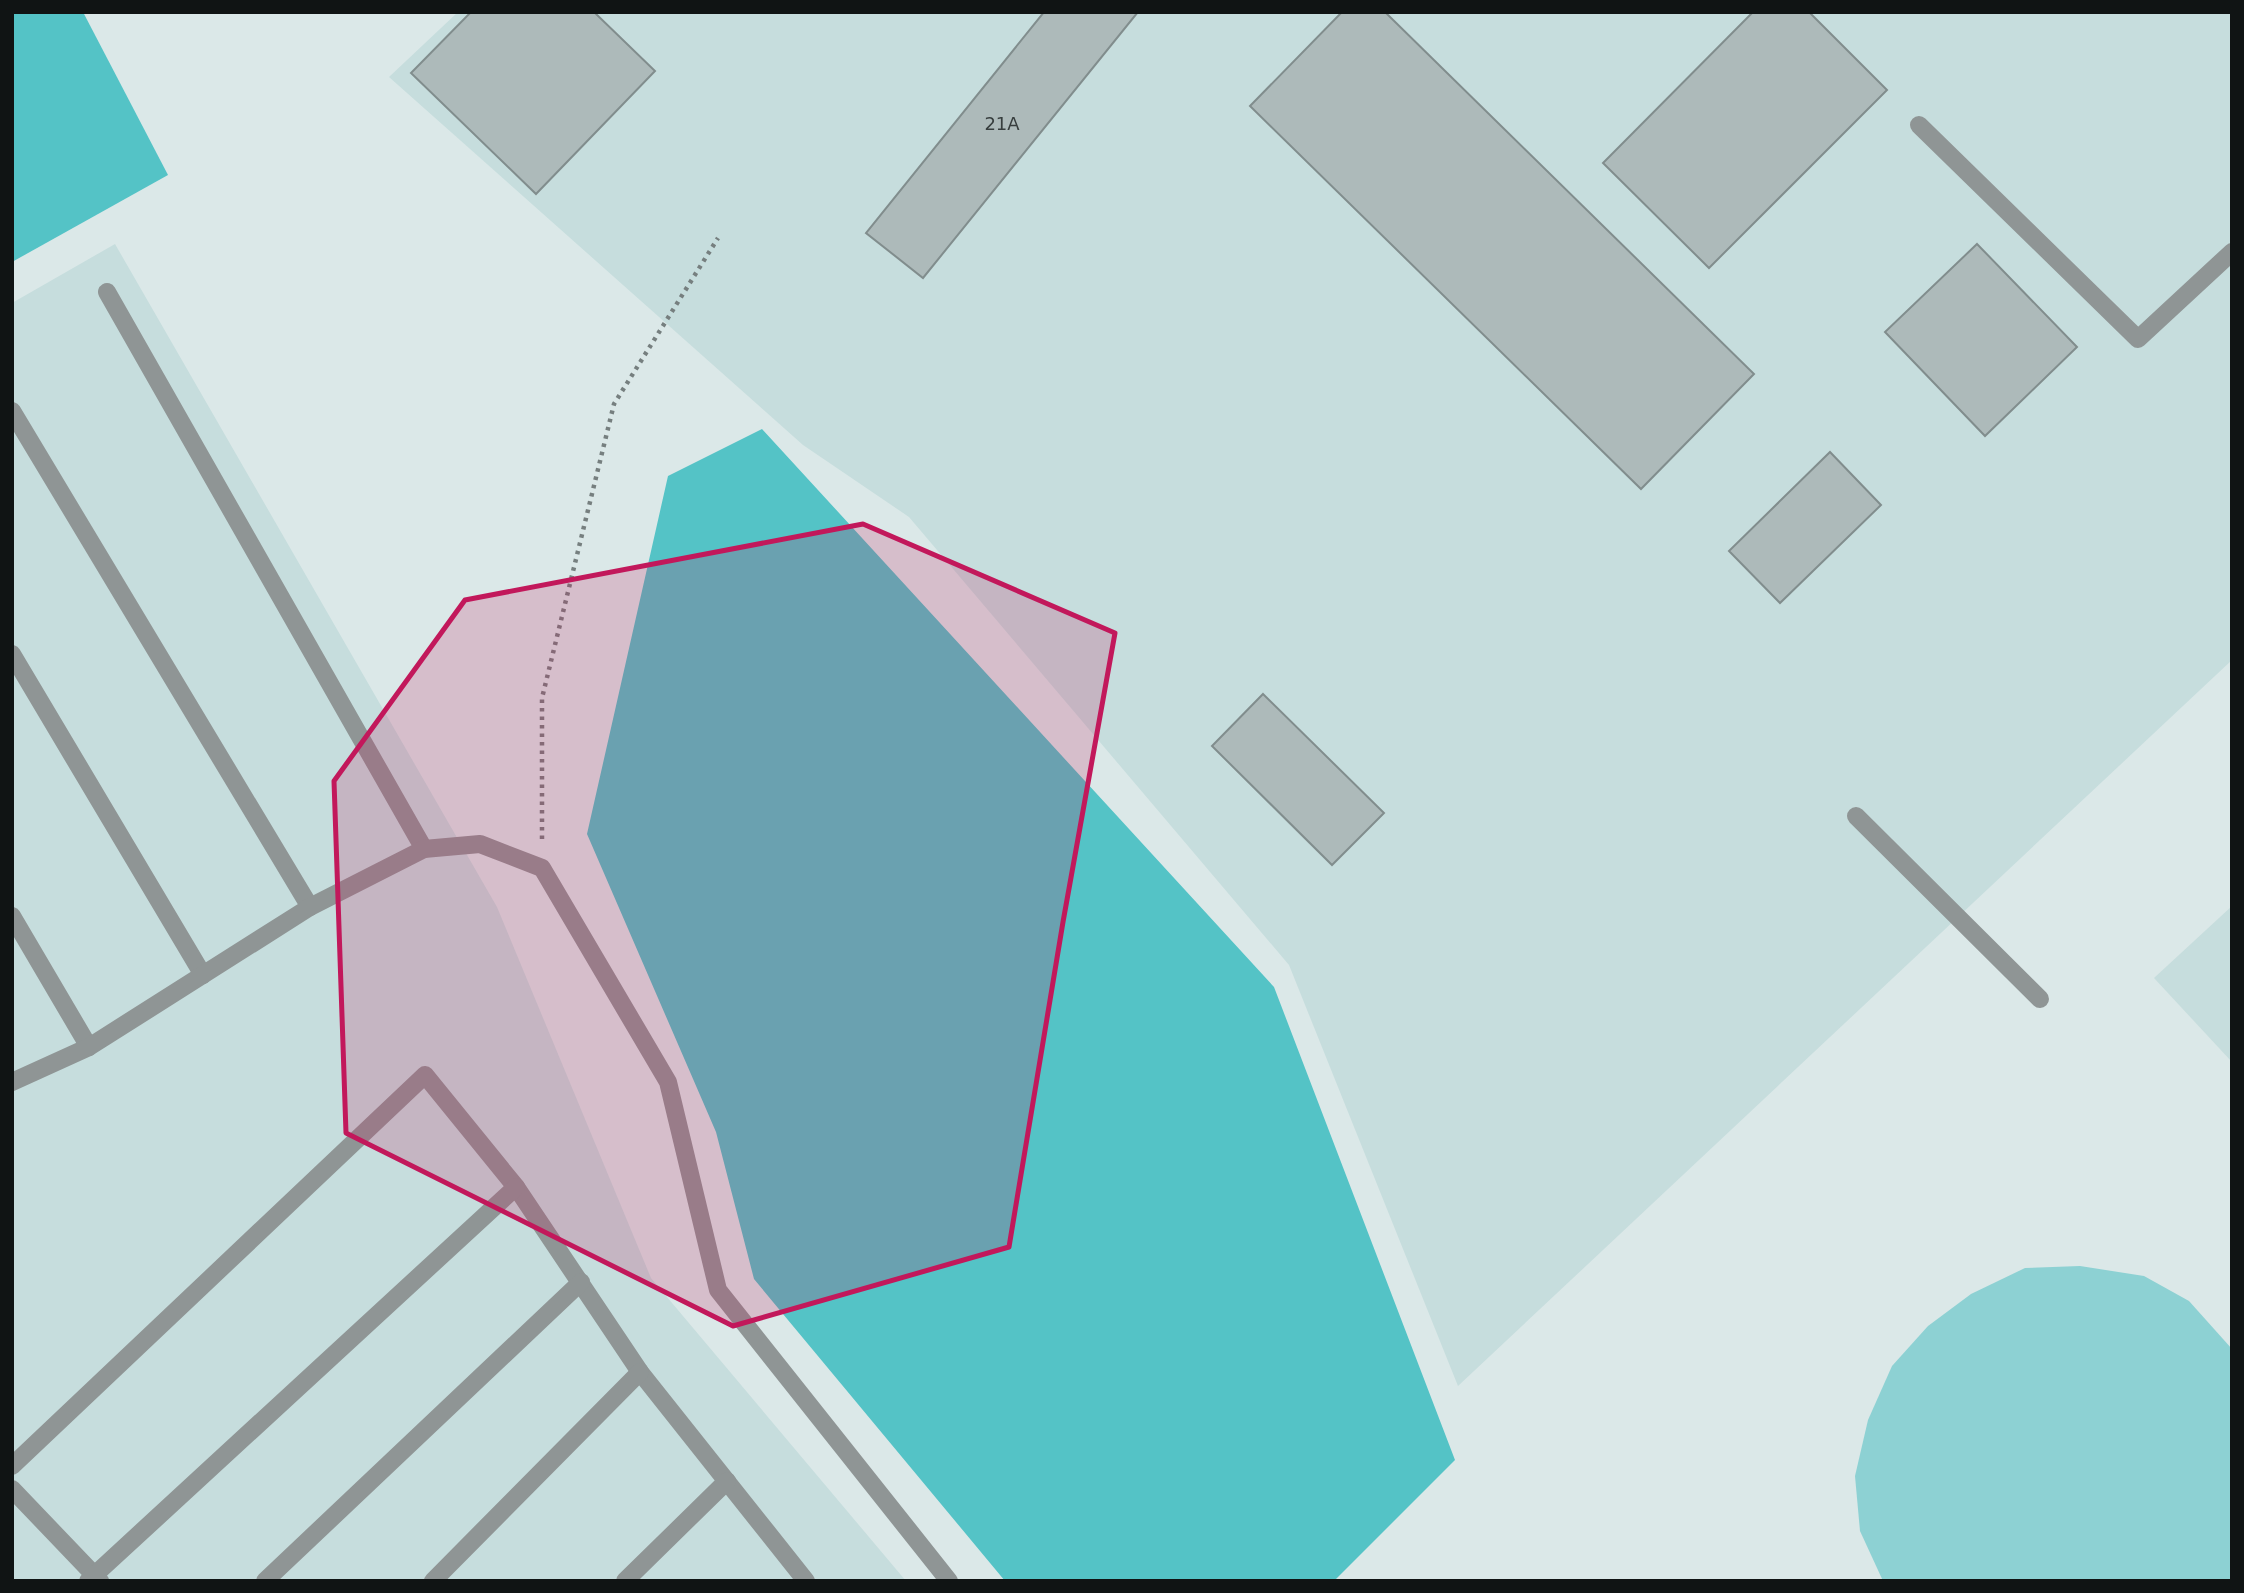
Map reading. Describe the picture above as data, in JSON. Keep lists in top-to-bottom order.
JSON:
{
  "house_numbers": ["21А"]
}
